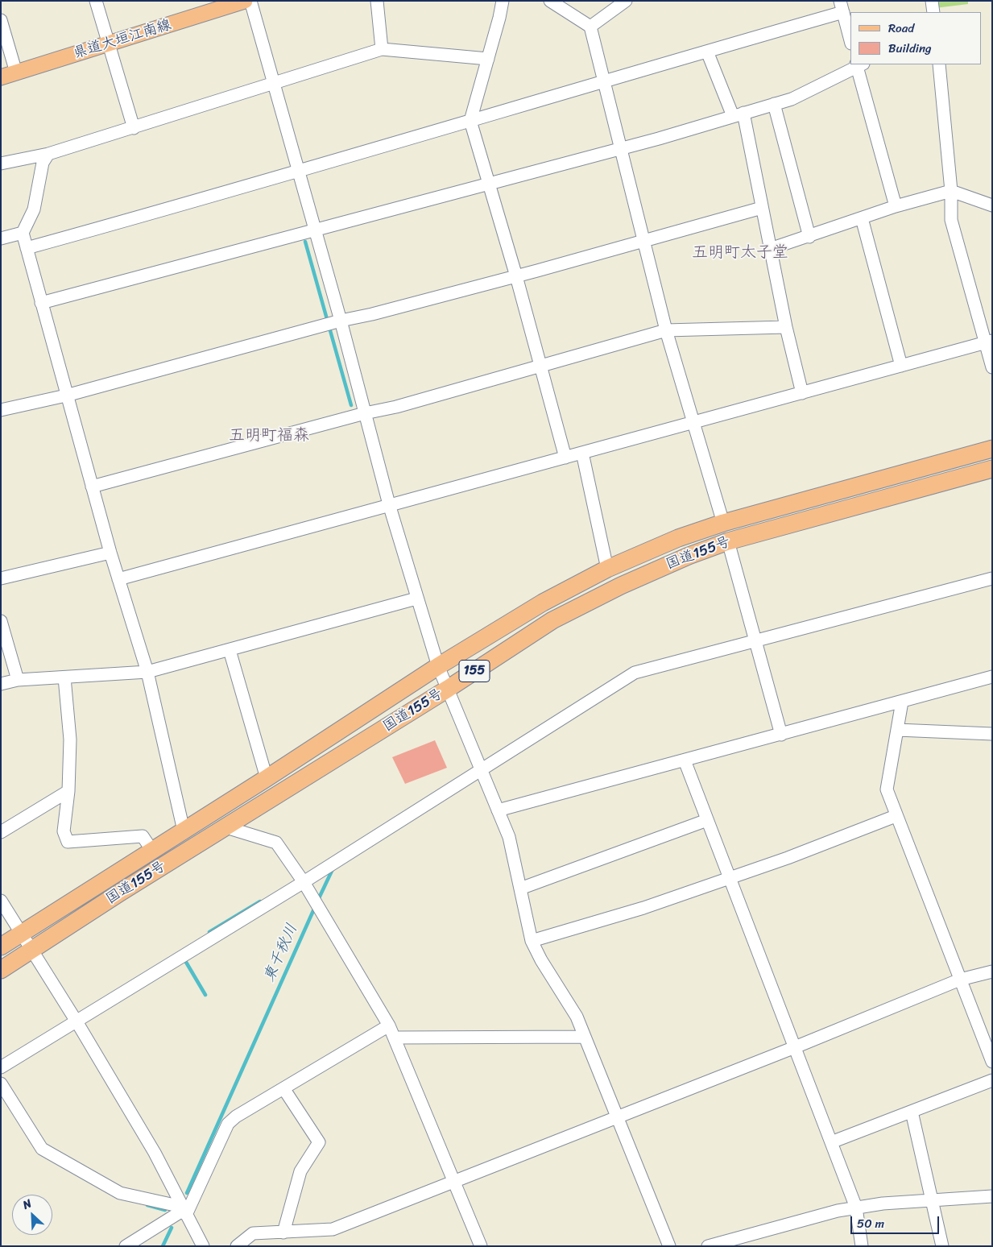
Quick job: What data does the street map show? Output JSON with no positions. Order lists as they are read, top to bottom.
{
  "streets": {
    "highway": ["国道155号", "155"],
    "main road": ["県道大垣江南線"]
  },
  "districts": ["五明町太子堂", "五明町福森"],
  "water": ["東千秋川"],
  "legend": ["Road", "Building"],
  "scale_bar": "50 m",
  "north": "top left"
}
